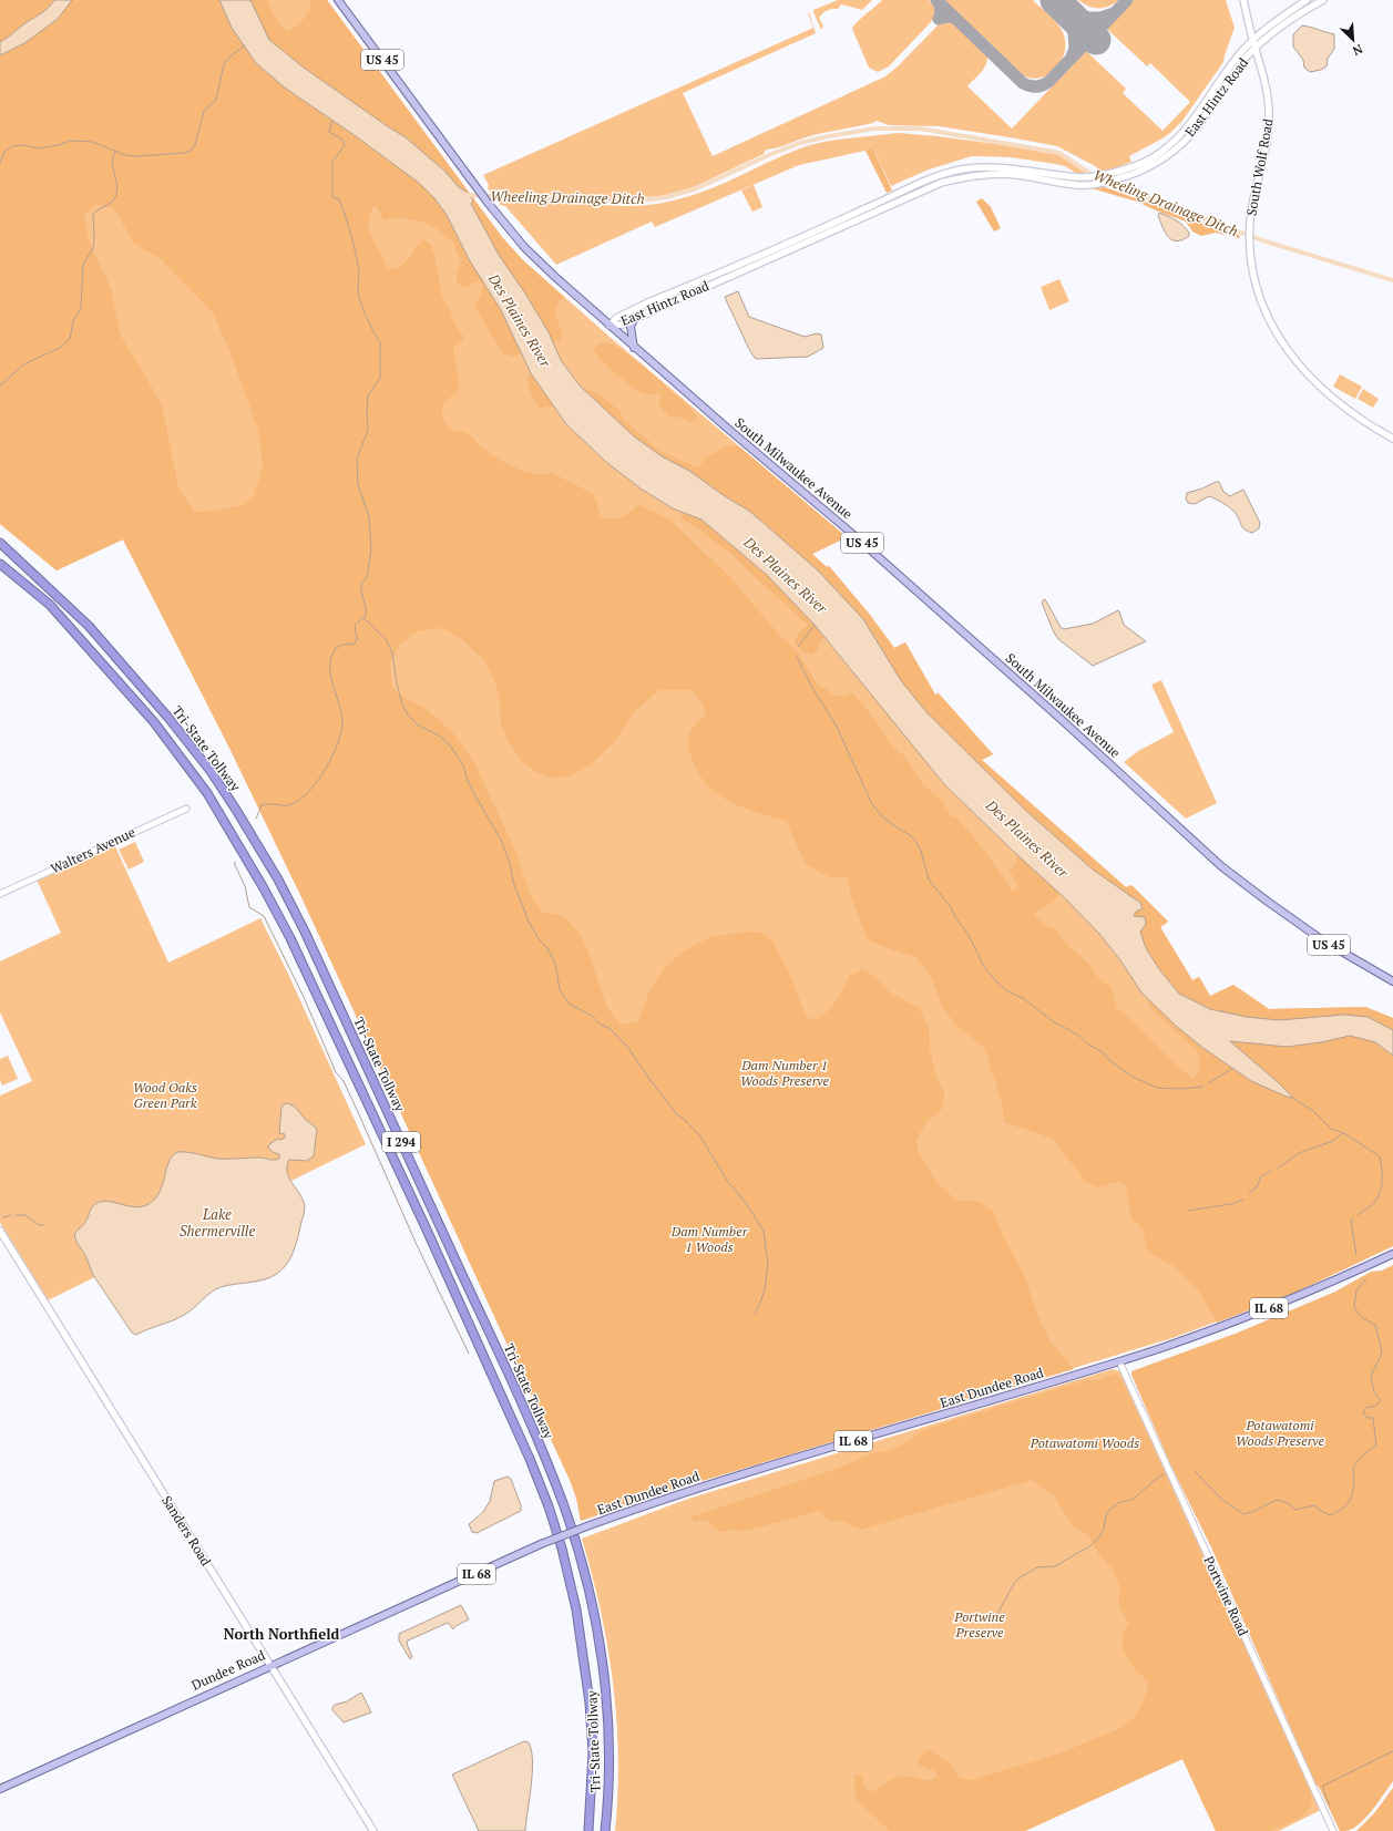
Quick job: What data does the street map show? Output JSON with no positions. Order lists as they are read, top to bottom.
{
  "streets": {
    "highway": ["Tri-State Tollway", "I 294"],
    "main road": [
      "US 45",
      "East Hintz Road",
      "South Wolf Road",
      "South Milwaukee Avenue",
      "IL 68",
      "East Dundee Road",
      "Sanders Road",
      "Dundee Road"
    ],
    "street": ["Walters Avenue", "Portwine Road"]
  },
  "crossings": [
    ["East Hintz Road", "South Wolf Road"],
    ["East Hintz Road", "South Milwaukee Avenue"],
    ["East Dundee Road", "Portwine Road"],
    ["East Dundee Road", "Dundee Road"],
    ["Sanders Road", "Dundee Road"]
  ],
  "districts": ["North Northfield"],
  "water": ["Wheeling Drainage Ditch", "Des Plaines River", "Lake Shermerville"],
  "parks": [
    "Dam Number 1 Woods Preserve",
    "Wood Oaks Green Park",
    "Dam Number 1 Woods",
    "Potawatomi Woods Preserve",
    "Potawatomi Woods",
    "Portwine Preserve"
  ],
  "north": "bottom right"
}
